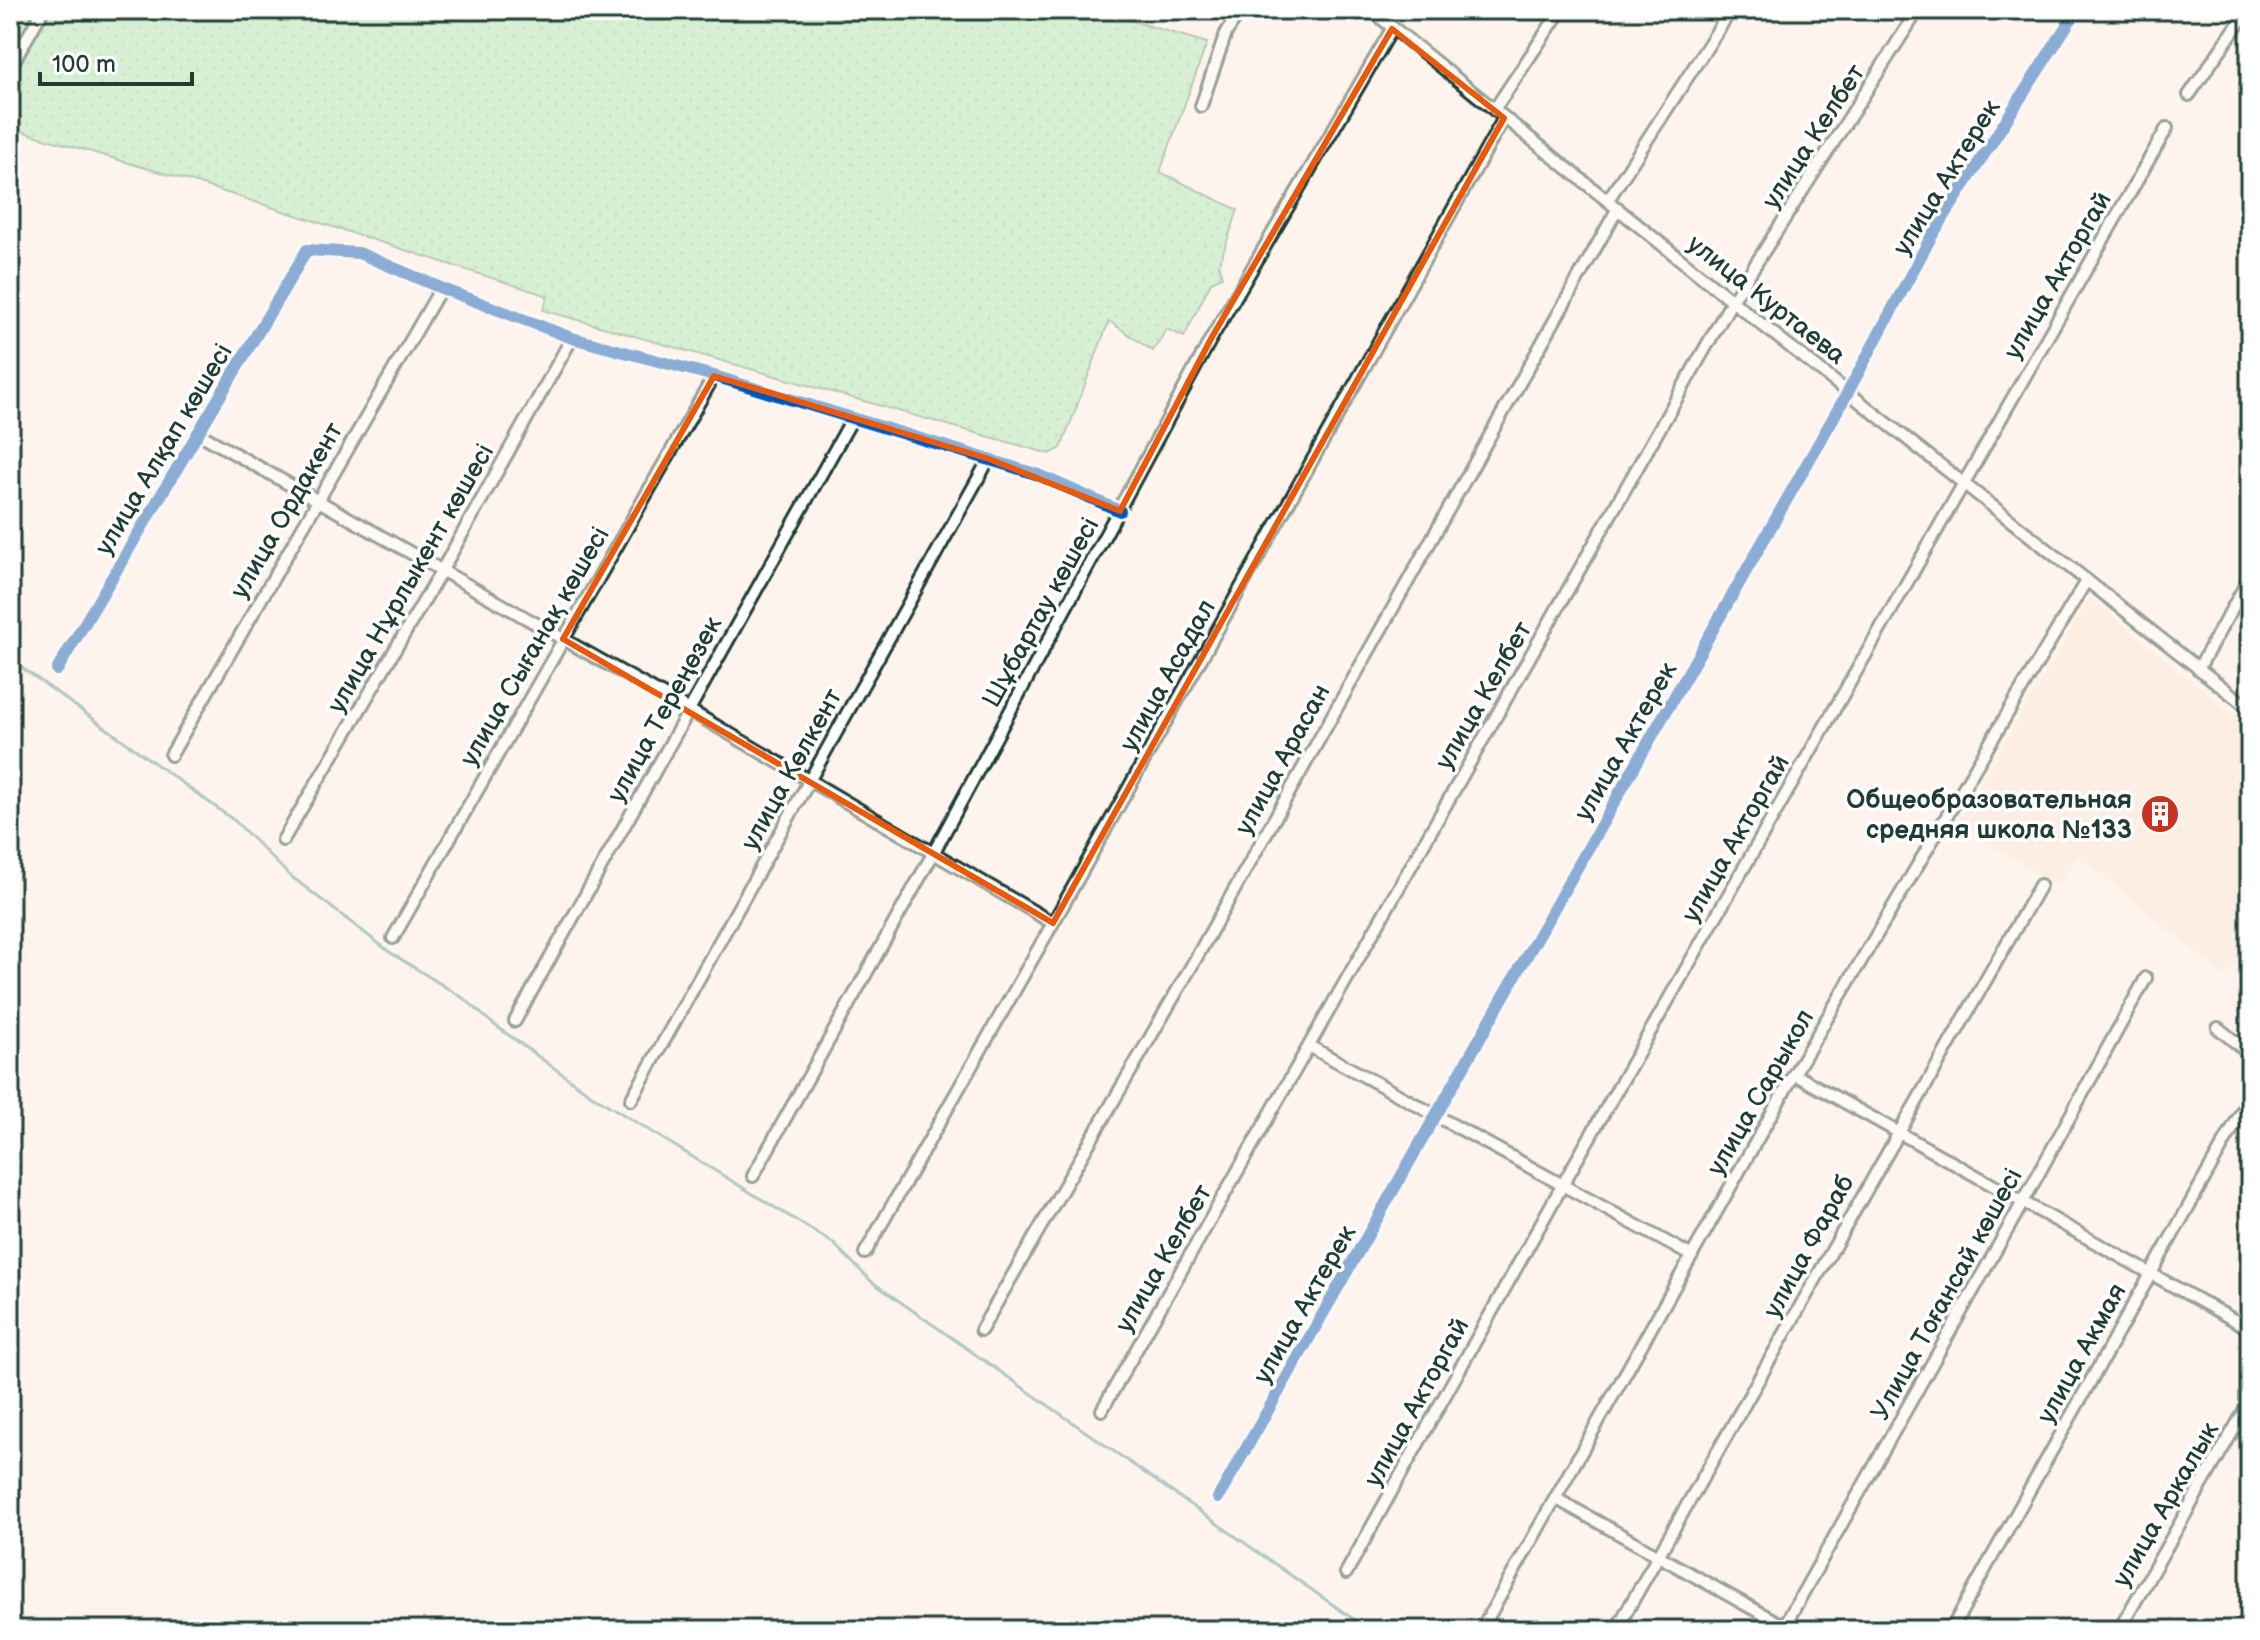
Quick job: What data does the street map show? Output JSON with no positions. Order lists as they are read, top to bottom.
{
  "streets": {
    "street": [
      "улица Келбет",
      "улица Актерек",
      "улица Акторгай",
      "улица Куртаева",
      "улица Алқап көшесі",
      "улица Ордакент",
      "улица Нұрлыкент көшесі",
      "Шұбартау көшесі",
      "улица Сығанақ көшесі",
      "улица Асадал",
      "улица Тереңөзек",
      "улица Арасан",
      "улица Көлкент",
      "улица Сарыкол",
      "улица Фараб",
      "Улица Тоғансай көшесі",
      "улица Акмая",
      "улица Аркалык"
    ]
  },
  "crossings": [
    ["улица Келбет", "улица Куртаева"],
    ["улица Актерек", "улица Куртаева"],
    ["улица Акторгай", "улица Куртаева"],
    ["улица Куртаева", "Шұбартау көшесі"],
    ["улица Куртаева", "улица Асадал"],
    ["улица Куртаева", "улица Арасан"],
    ["улица Куртаева", "улица Сарыкол"],
    ["улица Алқап көшесі", "улица Ордакент"]
  ],
  "places": {
    "building": ["Общеобразовательная средняя школа №133"]
  },
  "scale_bar": "100 m"
}
